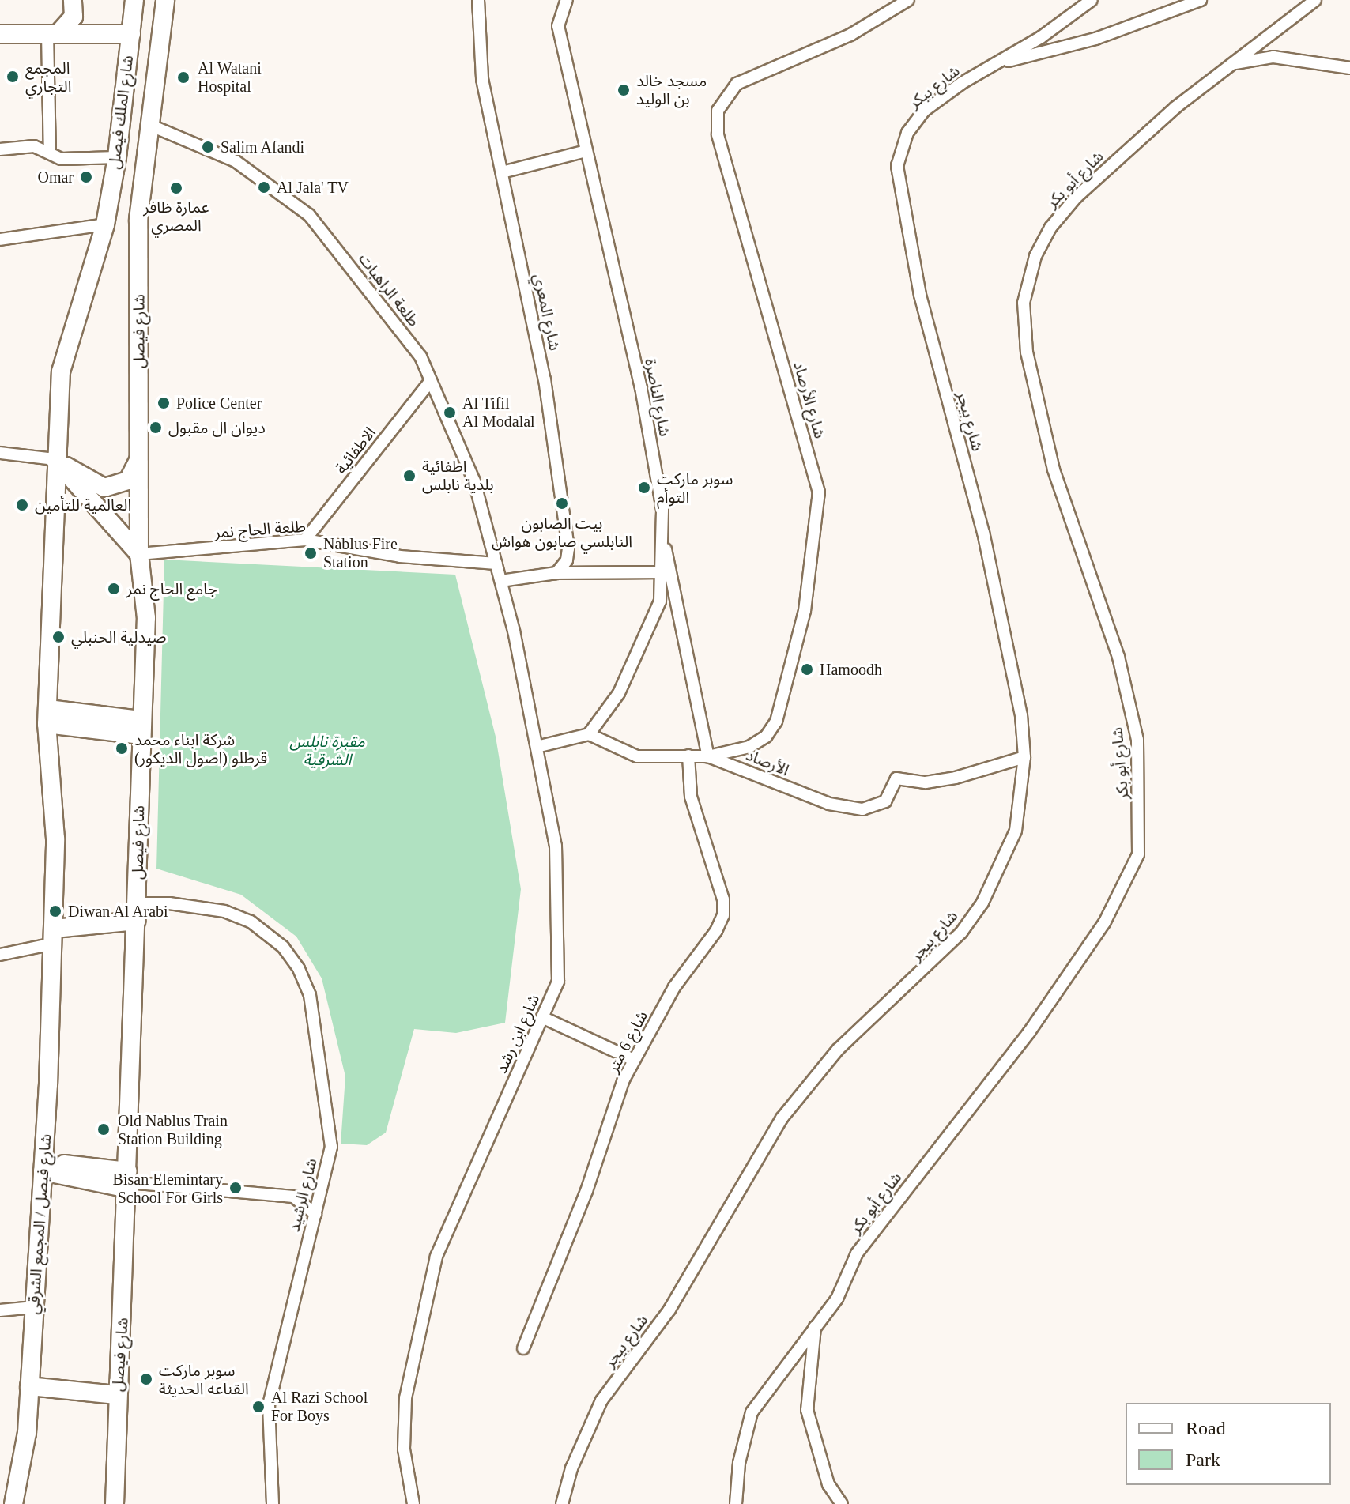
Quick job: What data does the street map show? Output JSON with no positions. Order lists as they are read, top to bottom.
{
  "streets": {
    "main road": ["شارع الملك فيصل", "شارع فيصل", "شارع فيصل / المجمع الشرقي"],
    "street": [
      "شارع بيكر",
      "شارع أبو بكر",
      "طلعة الراهبات",
      "شارع المعري",
      "شارع الناصرة",
      "شارع الأرصاد",
      "شارع بيجر",
      "الاطفائية",
      "طلعة الحاج نمر",
      "الأرصاد",
      "شارع ابن رشد",
      "شارع 6 متر",
      "شارع الرشيد"
    ]
  },
  "crossings": [
    ["شارع بيكر", "شارع بيجر"],
    ["شارع الملك فيصل", "طلعة الراهبات"],
    ["شارع الملك فيصل", "شارع فيصل"],
    ["شارع الملك فيصل", "شارع فيصل / المجمع الشرقي"],
    ["طلعة الراهبات", "الاطفائية"],
    ["طلعة الراهبات", "طلعة الحاج نمر"],
    ["طلعة الراهبات", "شارع ابن رشد"],
    ["شارع فيصل", "طلعة الحاج نمر"],
    ["شارع فيصل", "شارع الرشيد"],
    ["شارع الناصرة", "شارع الأرصاد"],
    ["شارع الأرصاد", "الأرصاد"],
    ["شارع الأرصاد", "شارع 6 متر"],
    ["شارع بيجر", "الأرصاد"],
    ["الاطفائية", "طلعة الحاج نمر"],
    ["طلعة الحاج نمر", "شارع ابن رشد"]
  ],
  "parks": ["مقبرة نابلس الشرقية"],
  "places": [
    "المجمع التجاري",
    "Al Watani Hospital",
    "مسجد خالد بن الوليد",
    "Salim Afandi",
    "Omar",
    "Al Jala' TV",
    "عمارة ظافر المصري",
    "Police Center",
    "Al Tifil Al Modalal",
    "ديوان ال مقبول",
    "اطفائية بلدية نابلس",
    "سوبر ماركت التوأم",
    "بيت الصابون النابلسي صابون هواش",
    "العالمية للتأمين",
    "Nablus Fire Station",
    "جامع الحاج نمر",
    "صيدلية الحنبلي",
    "Hamoodh",
    "شركة ابناء محمد قرطلو (اصول الديكور)",
    "Diwan Al Arabi",
    "Old Nablus Train Station Building",
    "Bisan Elemintary School For Girls",
    "سوبر ماركت القناعه الحديثة",
    "Al Razi School For Boys"
  ],
  "legend": ["Road", "Park"]
}
